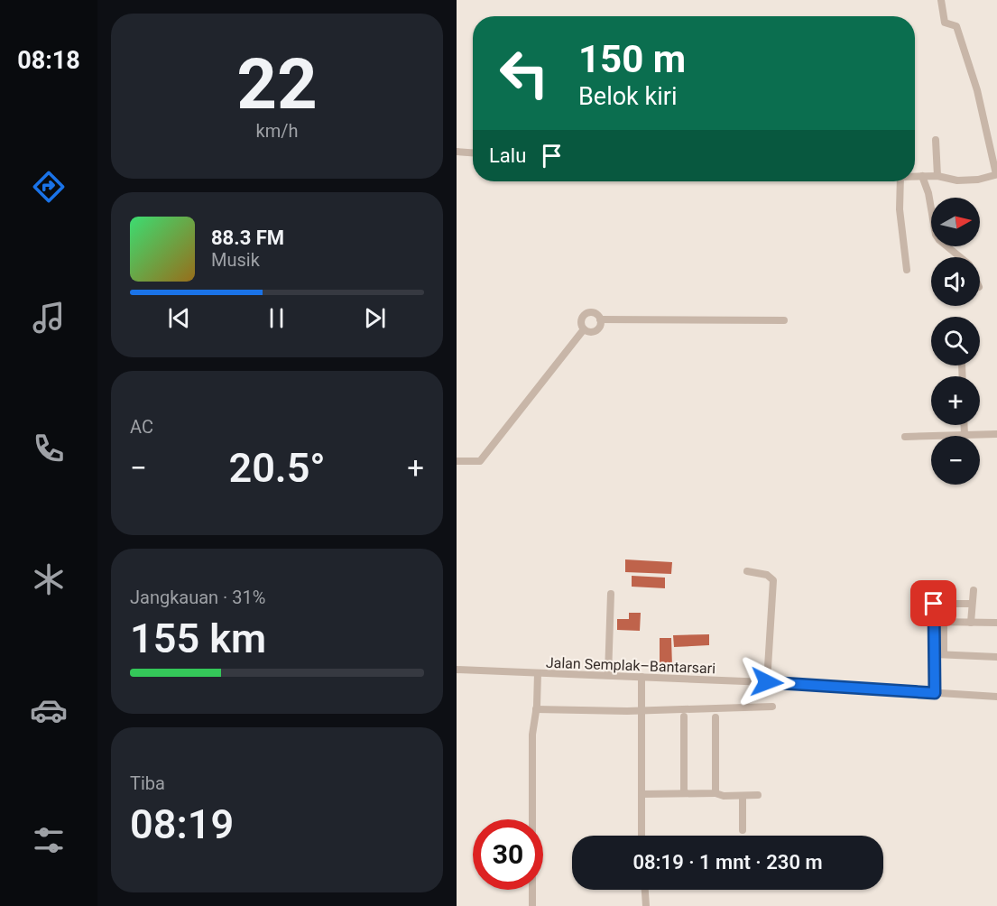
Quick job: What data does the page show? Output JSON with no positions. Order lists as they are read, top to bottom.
{
  "streets": {
    "street": ["Jalan Semplak–Bantarsari"]
  },
  "north": "right",
  "page": {
    "tabs": "08:18",
    "tile": [
      ["22", "km/h"],
      "AC",
      ["Jangkauan · 31%", "155 km"],
      ["Tiba", "08:19"]
    ],
    "turn": ["150 m", "Belok kiri"],
    "then": "Lalu",
    "map_buttons": ["+", "−"],
    "song": ["88.3 FM", "Musik"],
    "heat": ["−", "20.5°", "+"],
    "limit": "30",
    "trip": "08:19 · 1 mnt · 230 m"
  }
}
